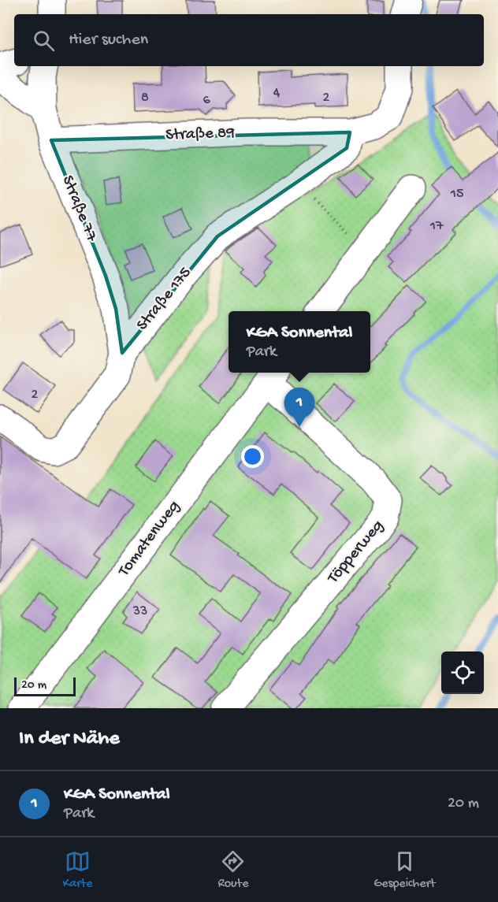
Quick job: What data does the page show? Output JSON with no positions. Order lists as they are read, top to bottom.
{
  "streets": {
    "street": [
      "Straße 89",
      "Straße 77",
      "Straße 175",
      "Tomatenweg",
      "Töpperweg"
    ]
  },
  "crossings": [
    ["Straße 89", "Straße 77"],
    ["Straße 89", "Straße 175"],
    ["Straße 77", "Straße 175"],
    ["Tomatenweg", "Töpperweg"]
  ],
  "house_numbers": [
    "4",
    "8",
    "2",
    "6",
    "15",
    "17",
    "2",
    "33"
  ],
  "scale_bar": "20 m",
  "page": {
    "search": "Hier suchen",
    "popup": ["KGA Sonnental", "Park"],
    "pins": "1",
    "scale": "20 m",
    "heading": "In der Nähe",
    "list": [
      {
        "mark": "1",
        "name": "KGA Sonnental",
        "note": "Park",
        "value": "20 m"
      }
    ],
    "nav": ["Karte", "Route", "Gespeichert"]
  }
}
